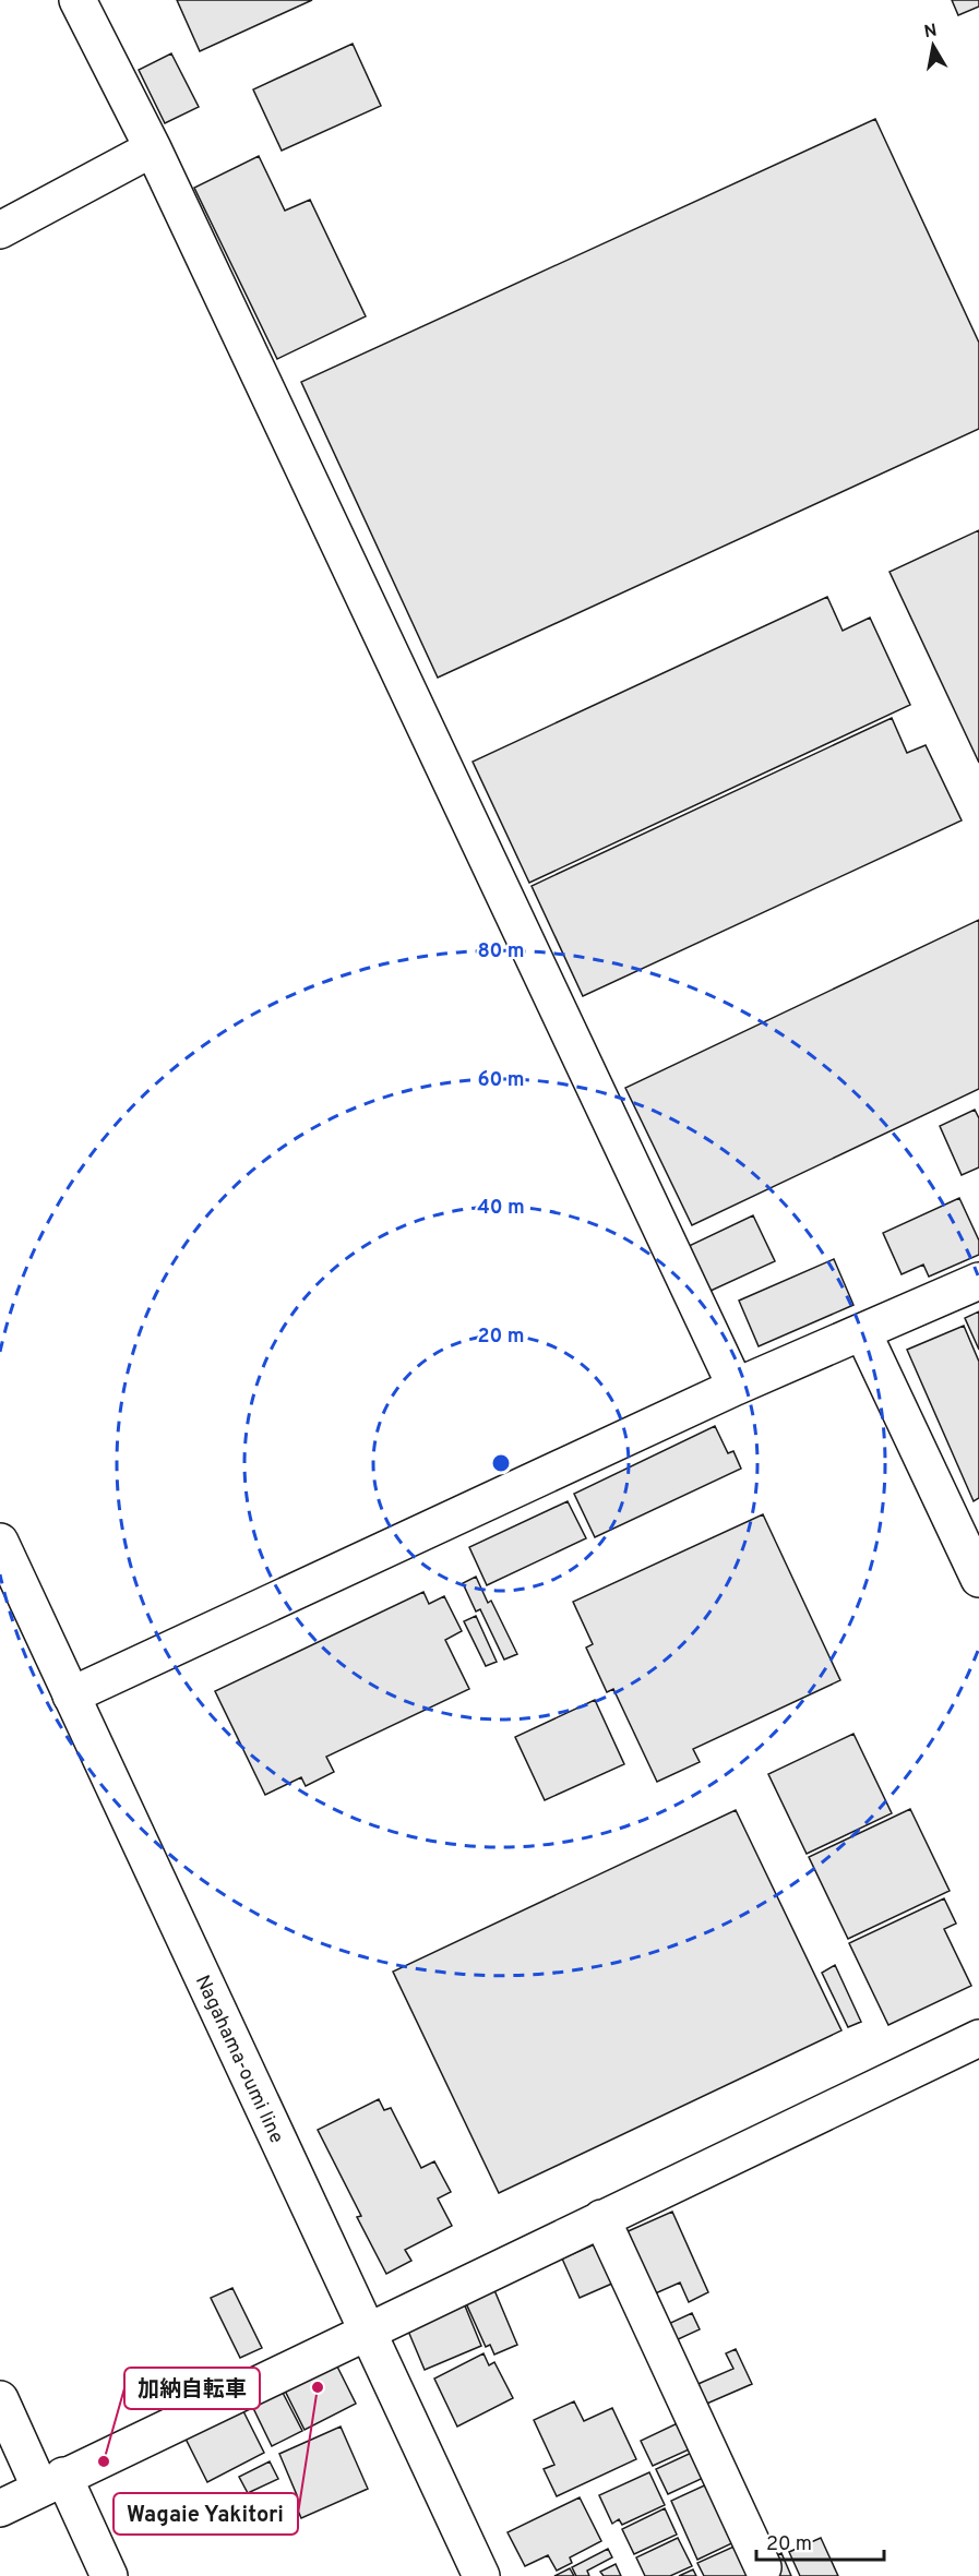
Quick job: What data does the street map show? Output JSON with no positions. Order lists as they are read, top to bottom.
{
  "streets": {
    "street": ["Nagahama-oumi line"]
  },
  "places": ["Wagaie Yakitori", "加納自転車"],
  "scale_bar": "20 m",
  "north": "top",
  "rings": [
    "80 m",
    "60 m",
    "40 m",
    "20 m"
  ]
}
